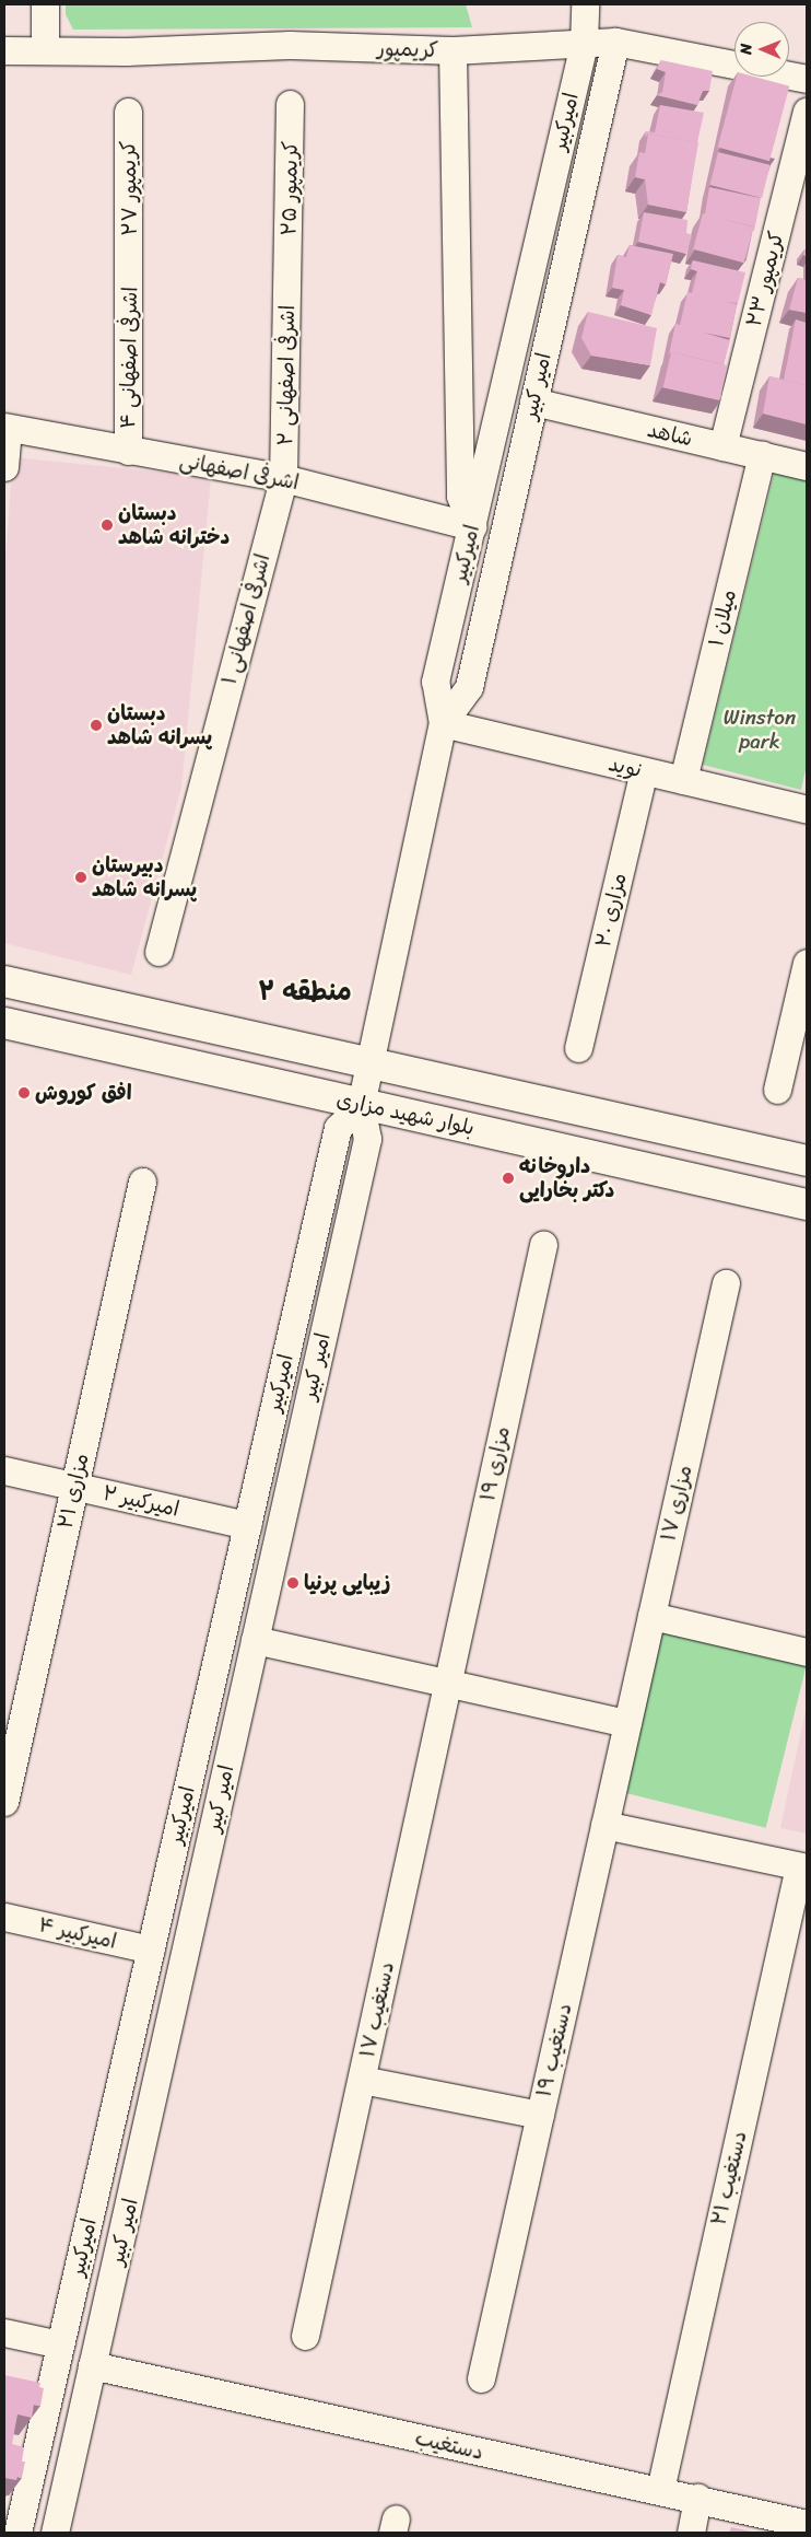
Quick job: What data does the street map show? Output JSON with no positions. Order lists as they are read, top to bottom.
{
  "streets": {
    "main road": ["بلوار شهید مزاری"],
    "street": [
      "کریمپور",
      "امیرکبیر",
      "کریمپور ۲۷",
      "کریمپور ۲۵",
      "کریمپور ۲۳",
      "اشرفی اصفهانی ۴",
      "اشرفی اصفهانی ۲",
      "امیر کبیر",
      "شاهد",
      "اشرفی اصفهانی",
      "میلان ۱",
      "اشرفی اصفهانی ۱",
      "نوید",
      "مزاری ۲۰",
      "مزاری ۱۹",
      "مزاری ۲۱",
      "امیرکبیر ۲",
      "مزاری ۱۷",
      "امیرکبیر ۴",
      "دستغیب ۱۷",
      "دستغیب ۱۹",
      "دستغیب ۲۱",
      "دستغیب"
    ]
  },
  "crossings": [
    ["کریمپور", "امیرکبیر"],
    ["کریمپور", "امیر کبیر"],
    ["امیرکبیر", "امیر کبیر"],
    ["امیرکبیر", "اشرفی اصفهانی"],
    ["امیرکبیر", "نوید"],
    ["امیرکبیر", "بلوار شهید مزاری"],
    ["امیرکبیر", "امیرکبیر ۲"],
    ["امیرکبیر", "امیرکبیر ۴"],
    ["کریمپور ۲۷", "اشرفی اصفهانی ۴"],
    ["کریمپور ۲۵", "اشرفی اصفهانی ۲"],
    ["کریمپور ۲۳", "شاهد"],
    ["اشرفی اصفهانی ۴", "اشرفی اصفهانی"],
    ["اشرفی اصفهانی ۲", "اشرفی اصفهانی"],
    ["اشرفی اصفهانی ۲", "اشرفی اصفهانی ۱"],
    ["امیر کبیر", "شاهد"],
    ["امیر کبیر", "نوید"],
    ["امیر کبیر", "بلوار شهید مزاری"],
    ["امیر کبیر", "دستغیب"],
    ["شاهد", "میلان ۱"],
    ["اشرفی اصفهانی", "اشرفی اصفهانی ۱"],
    ["میلان ۱", "نوید"],
    ["نوید", "مزاری ۲۰"],
    ["مزاری ۱۹", "دستغیب ۱۷"],
    ["مزاری ۲۱", "امیرکبیر ۲"],
    ["مزاری ۱۷", "دستغیب ۱۹"],
    ["دستغیب ۲۱", "دستغیب"]
  ],
  "districts": ["منطقه ۲"],
  "parks": ["Winston park"],
  "places": [
    "دبستان دخترانه شاهد",
    "دبستان پسرانه شاهد",
    "دبیرستان پسرانه شاهد",
    "افق کوروش",
    "داروخانه دکتر بخارایی",
    "زیبایی پرنیا"
  ],
  "north": "left"
}
